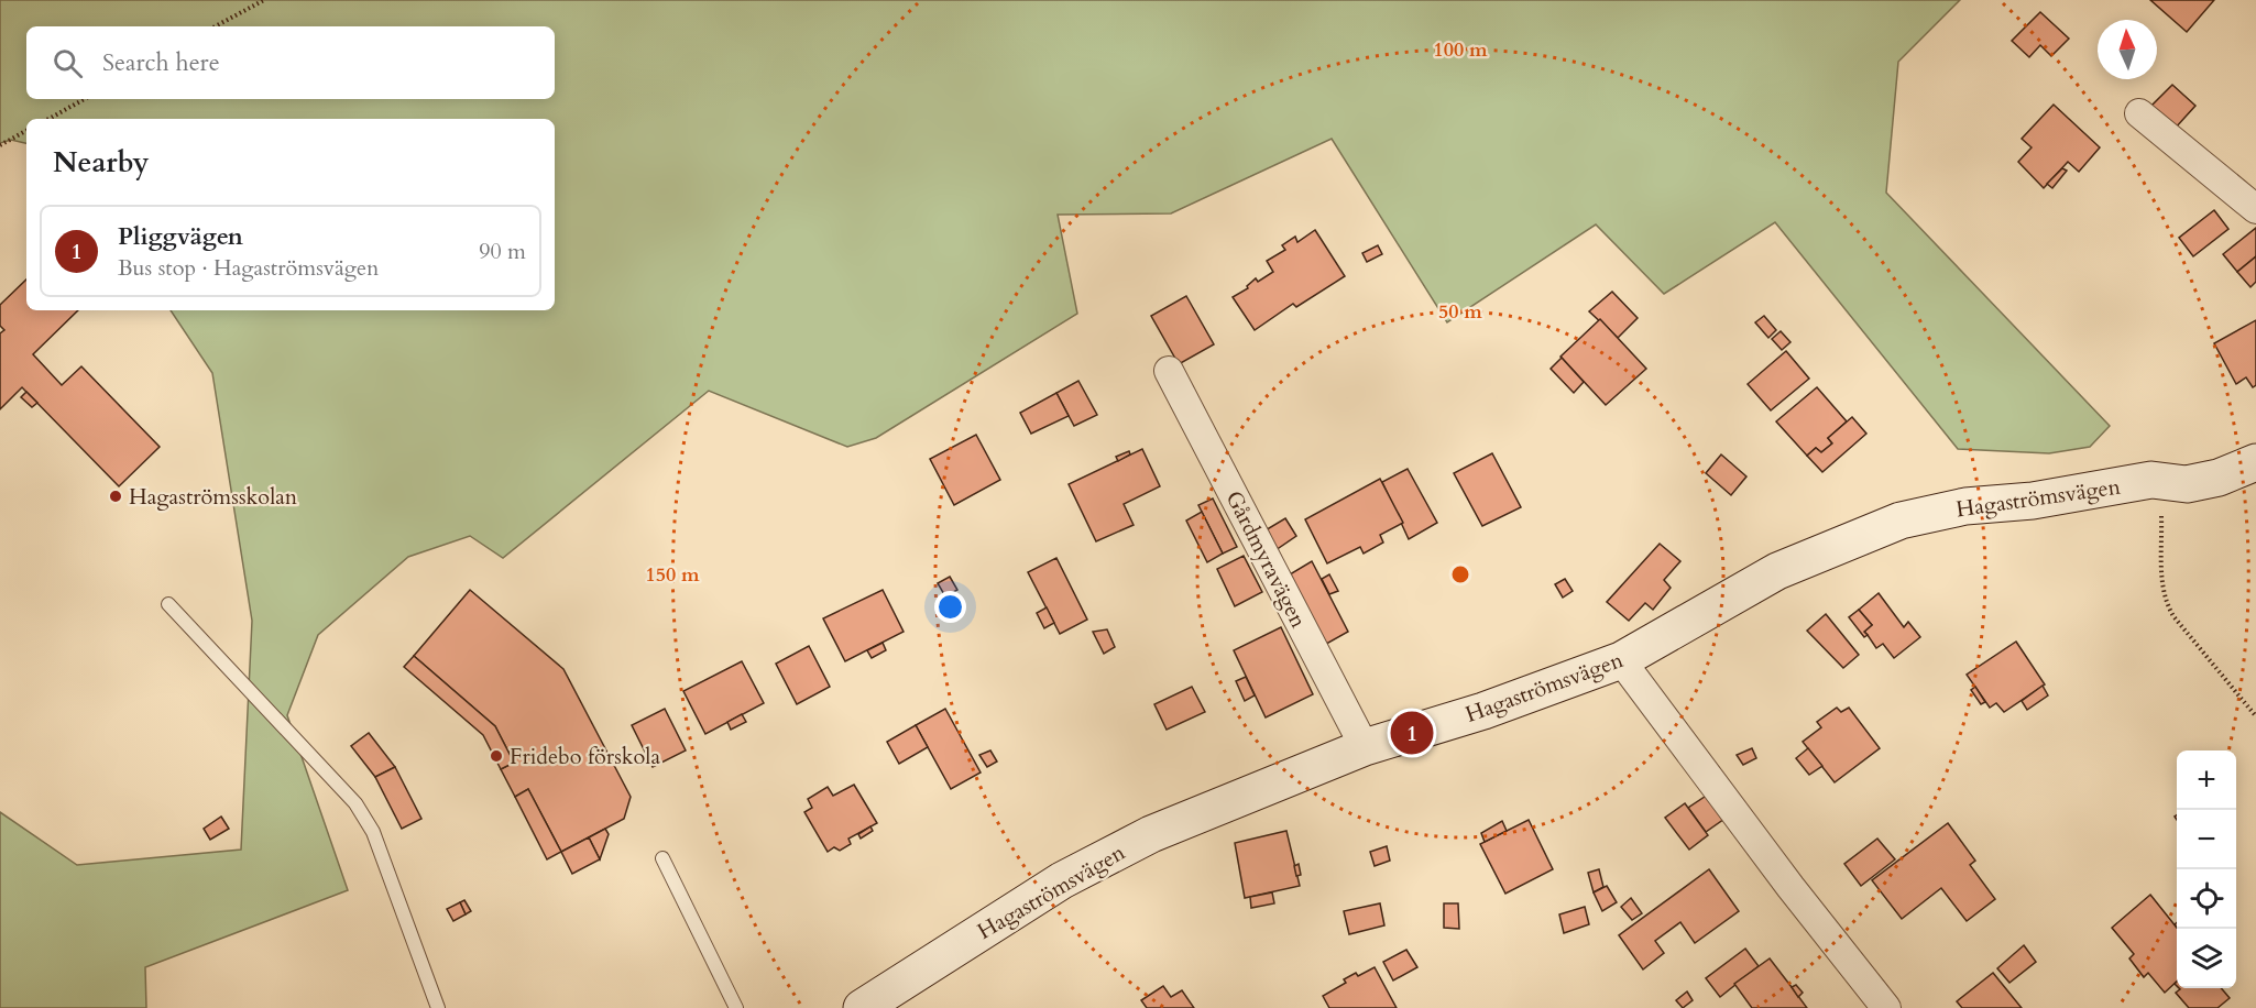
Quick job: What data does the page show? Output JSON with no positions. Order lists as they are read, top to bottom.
{
  "streets": {
    "street": ["Hagaströmsvägen", "Gårdmyravägen"]
  },
  "crossings": [
    ["Hagaströmsvägen", "Gårdmyravägen"]
  ],
  "places": ["Hagaströmsskolan", "Fridebo förskola"],
  "north": "top",
  "page": {
    "search": "Search here",
    "heading": "Nearby",
    "list": [
      {
        "mark": "1",
        "name": "Pliggvägen",
        "note": "Bus stop · Hagaströmsvägen",
        "value": "90 m"
      }
    ],
    "pins": "1",
    "map_buttons": ["+", "−"]
  },
  "rings": ["100 m", "50 m", "150 m"]
}
